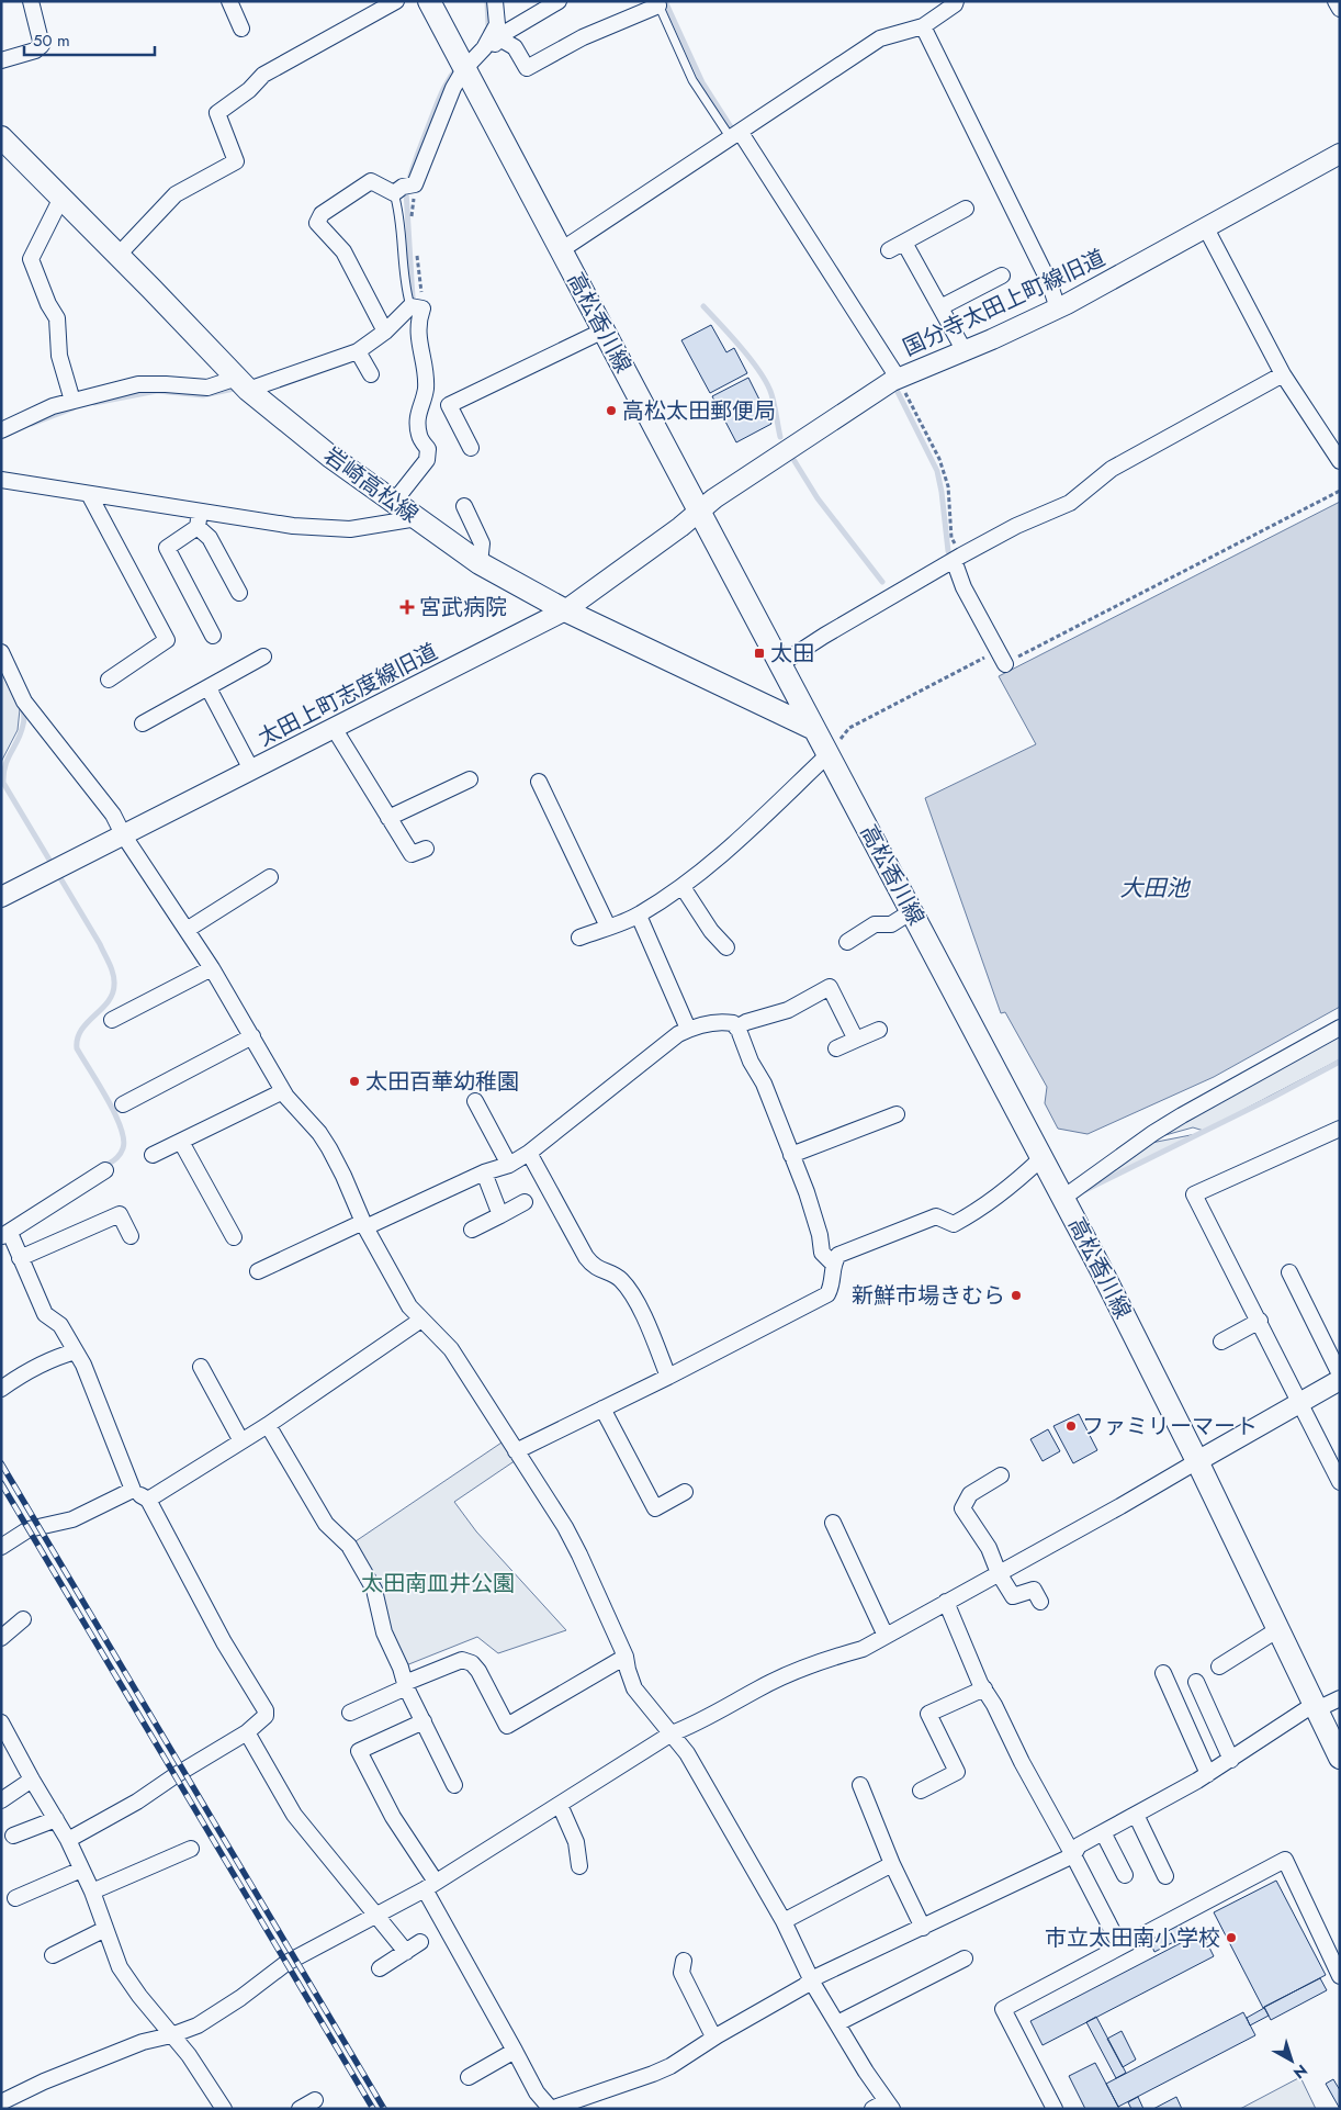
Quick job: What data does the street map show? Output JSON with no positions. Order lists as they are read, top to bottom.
{
  "streets": {
    "main road": ["高松香川線", "岩崎高松線"],
    "street": ["国分寺太田上町線旧道", "太田上町志度線旧道"]
  },
  "crossings": [
    ["国分寺太田上町線旧道", "高松香川線"],
    ["国分寺太田上町線旧道", "太田上町志度線旧道"],
    ["高松香川線", "岩崎高松線"],
    ["高松香川線", "太田上町志度線旧道"],
    ["岩崎高松線", "太田上町志度線旧道"]
  ],
  "water": ["大田池"],
  "parks": ["太田南皿井公園"],
  "places": {
    "other": [
      "高松太田郵便局",
      "太田百華幼稚園",
      "新鮮市場きむら",
      "ファミリーマート",
      "市立太田南小学校"
    ],
    "health": ["宮武病院"],
    "transit": ["太田"]
  },
  "scale_bar": "50 m",
  "north": "bottom right"
}
